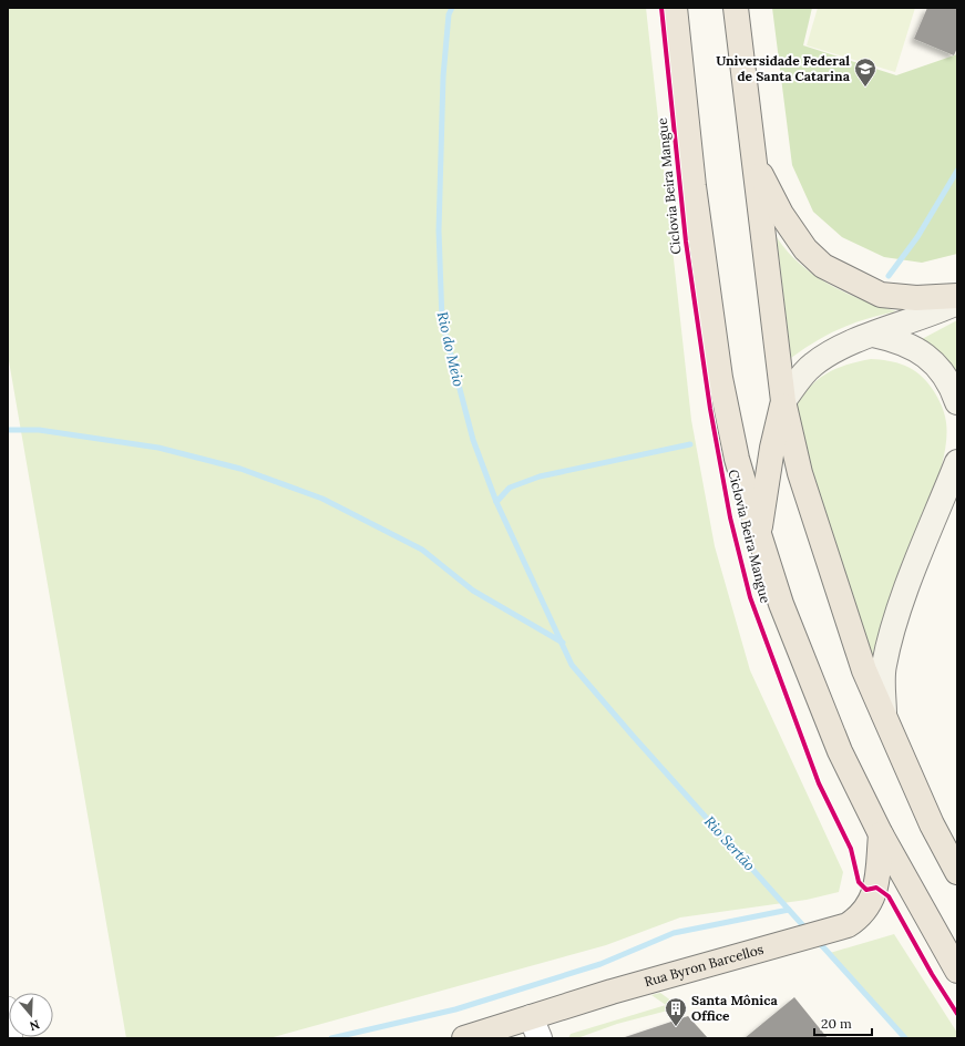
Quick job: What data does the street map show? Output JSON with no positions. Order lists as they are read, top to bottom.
{
  "streets": {
    "main road": ["Rua Byron Barcellos"],
    "cycle path": ["Ciclovia Beira Mangue"]
  },
  "water": ["Rio do Meio", "Rio Sertão"],
  "places": {
    "school or university": ["Universidade Federal de Santa Catarina"],
    "building": ["Santa Mônica Office"]
  },
  "scale_bar": "20 m",
  "north": "bottom"
}
